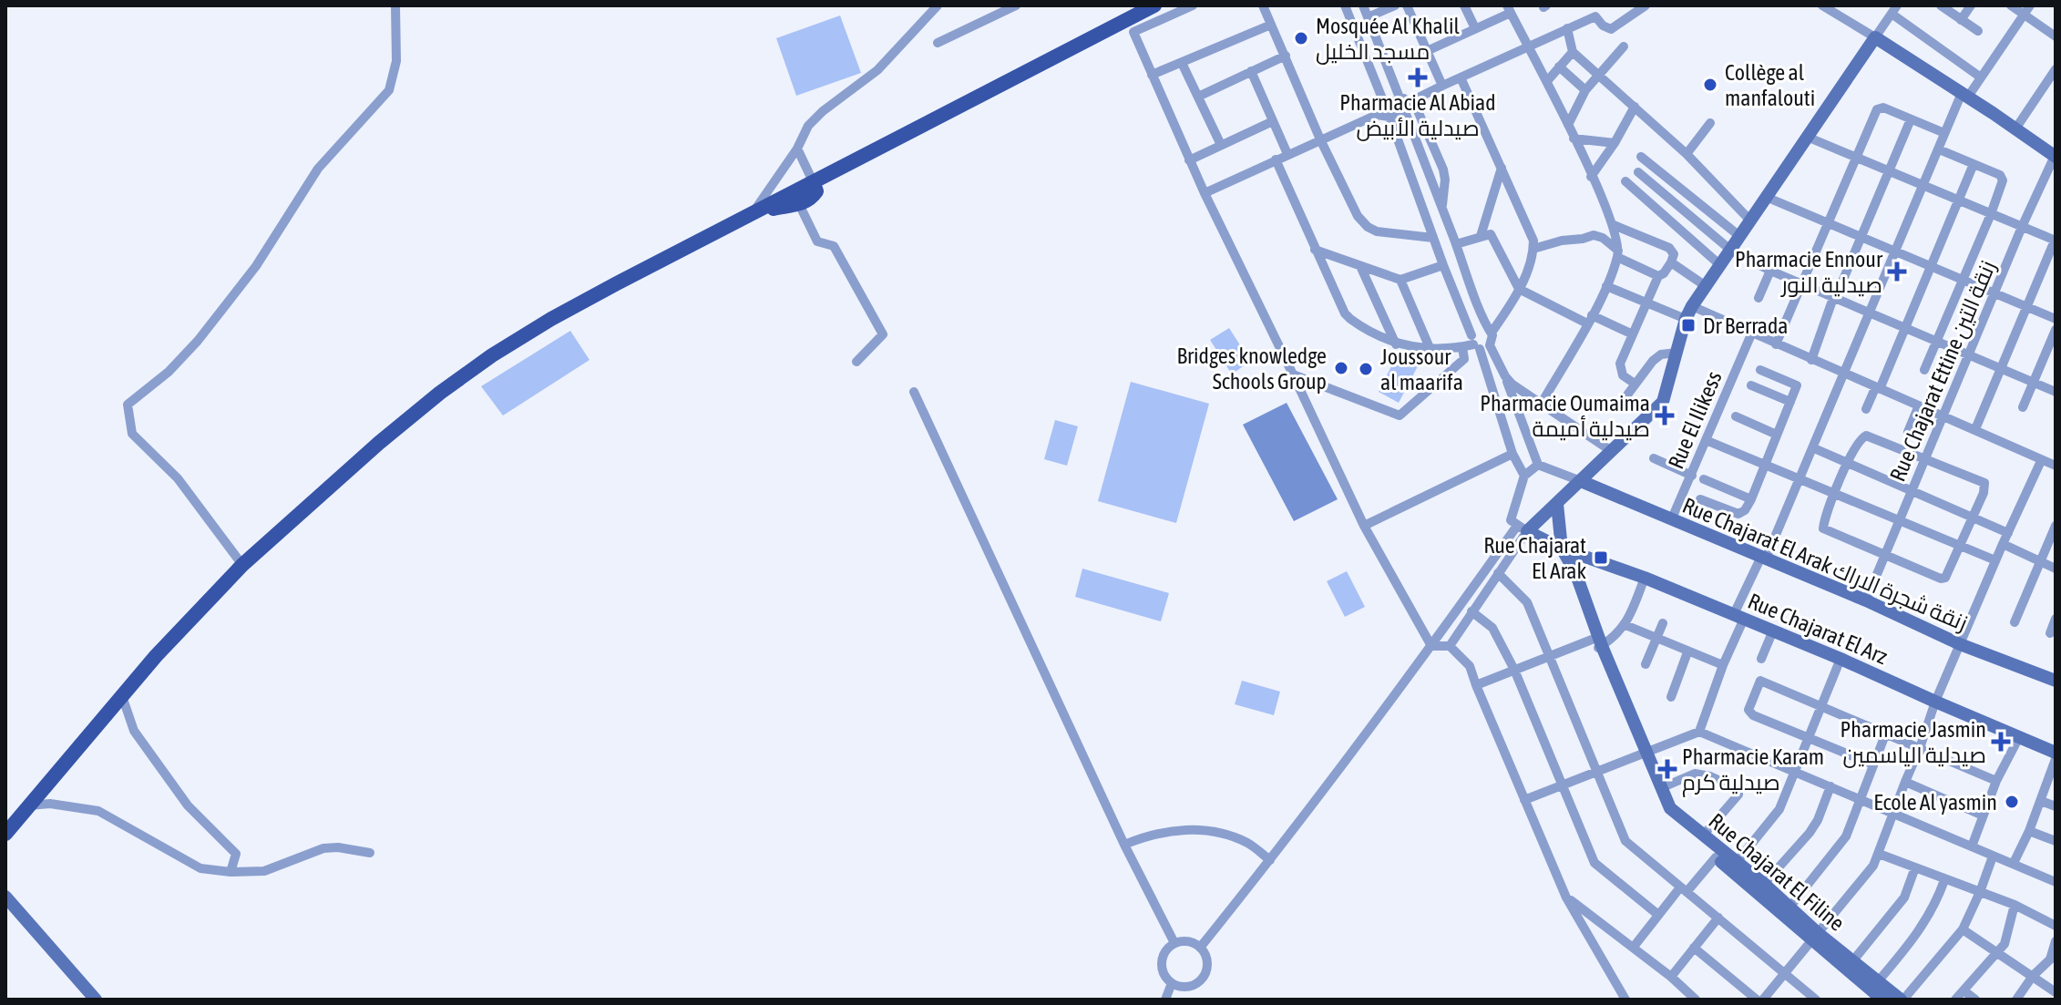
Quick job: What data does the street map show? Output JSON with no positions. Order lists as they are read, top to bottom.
{
  "streets": {
    "street": [
      "Rue Chajarat Ettine زنقة التين",
      "Rue El Ilikess",
      "Rue Chajarat El Arak زنقة شجرة الاراك",
      "Rue Chajarat El Arz",
      "Rue Chajarat El Filine"
    ]
  },
  "crossings": [
    ["Rue Chajarat Ettine زنقة التين", "Rue Chajarat El Arak زنقة شجرة الاراك"],
    ["Rue El Ilikess", "Rue Chajarat El Arak زنقة شجرة الاراك"],
    ["Rue Chajarat El Arz", "Rue Chajarat El Filine"]
  ],
  "places": {
    "other": [
      "Mosquée Al Khalil مسجد الخليل",
      "Collège al manfalouti",
      "Bridges knowledge Schools Group",
      "Joussour al maarifa",
      "Ecole Al yasmin"
    ],
    "health": [
      "Pharmacie Al Abiad صيدلية الأبيض",
      "Pharmacie Ennour صيدلية النور",
      "Pharmacie Oumaima صيدلية أميمة",
      "Pharmacie Jasmin صيدلية الياسمين",
      "Pharmacie Karam صيدلية كرم"
    ],
    "transit": ["Dr Berrada", "Rue Chajarat El Arak"]
  }
}
